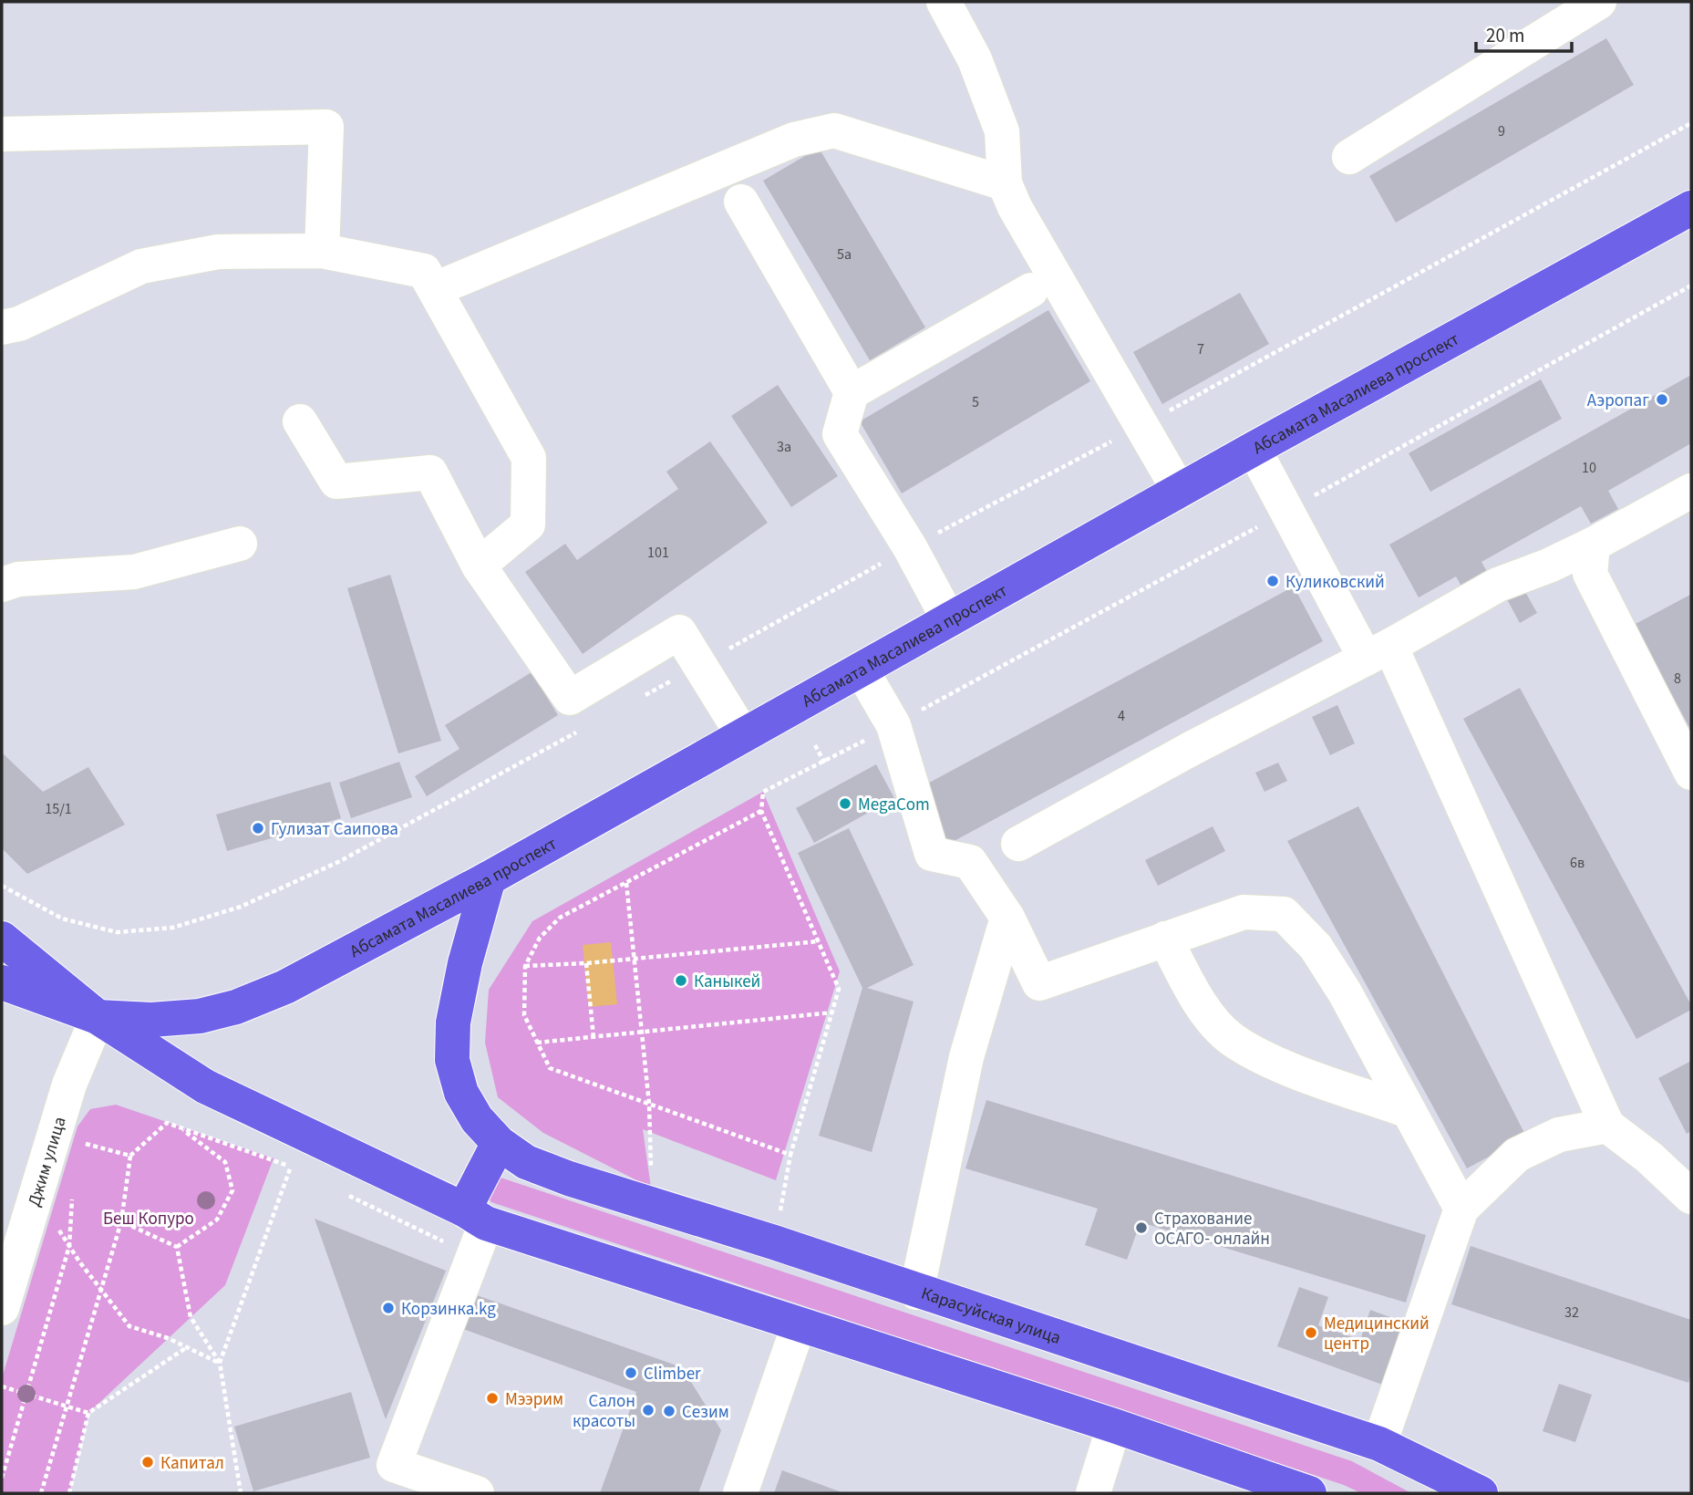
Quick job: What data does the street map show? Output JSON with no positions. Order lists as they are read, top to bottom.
{
  "streets": {
    "main road": ["Абсамата Масалиева проспект", "Карасуйская улица"],
    "street": ["Джим улица"]
  },
  "crossings": [
    ["Абсамата Масалиева проспект", "Джим улица"],
    ["Абсамата Масалиева проспект", "Карасуйская улица"]
  ],
  "parks": ["Беш Копуро"],
  "places": [
    "Аэропаг",
    "Куликовский",
    "MegaCom",
    "Гулизат Саипова",
    "Каныкей",
    "Страхование ОСАГО- онлайн",
    "Корзинка.kg",
    "Медицинский центр",
    "Climber",
    "Мээрим",
    "Салон красоты",
    "Сезим",
    "Капитал"
  ],
  "house_numbers": [
    "9",
    "5а",
    "7",
    "5",
    "3а",
    "10",
    "101",
    "8",
    "4",
    "15/1",
    "6в",
    "32"
  ],
  "scale_bar": "20 m"
}
